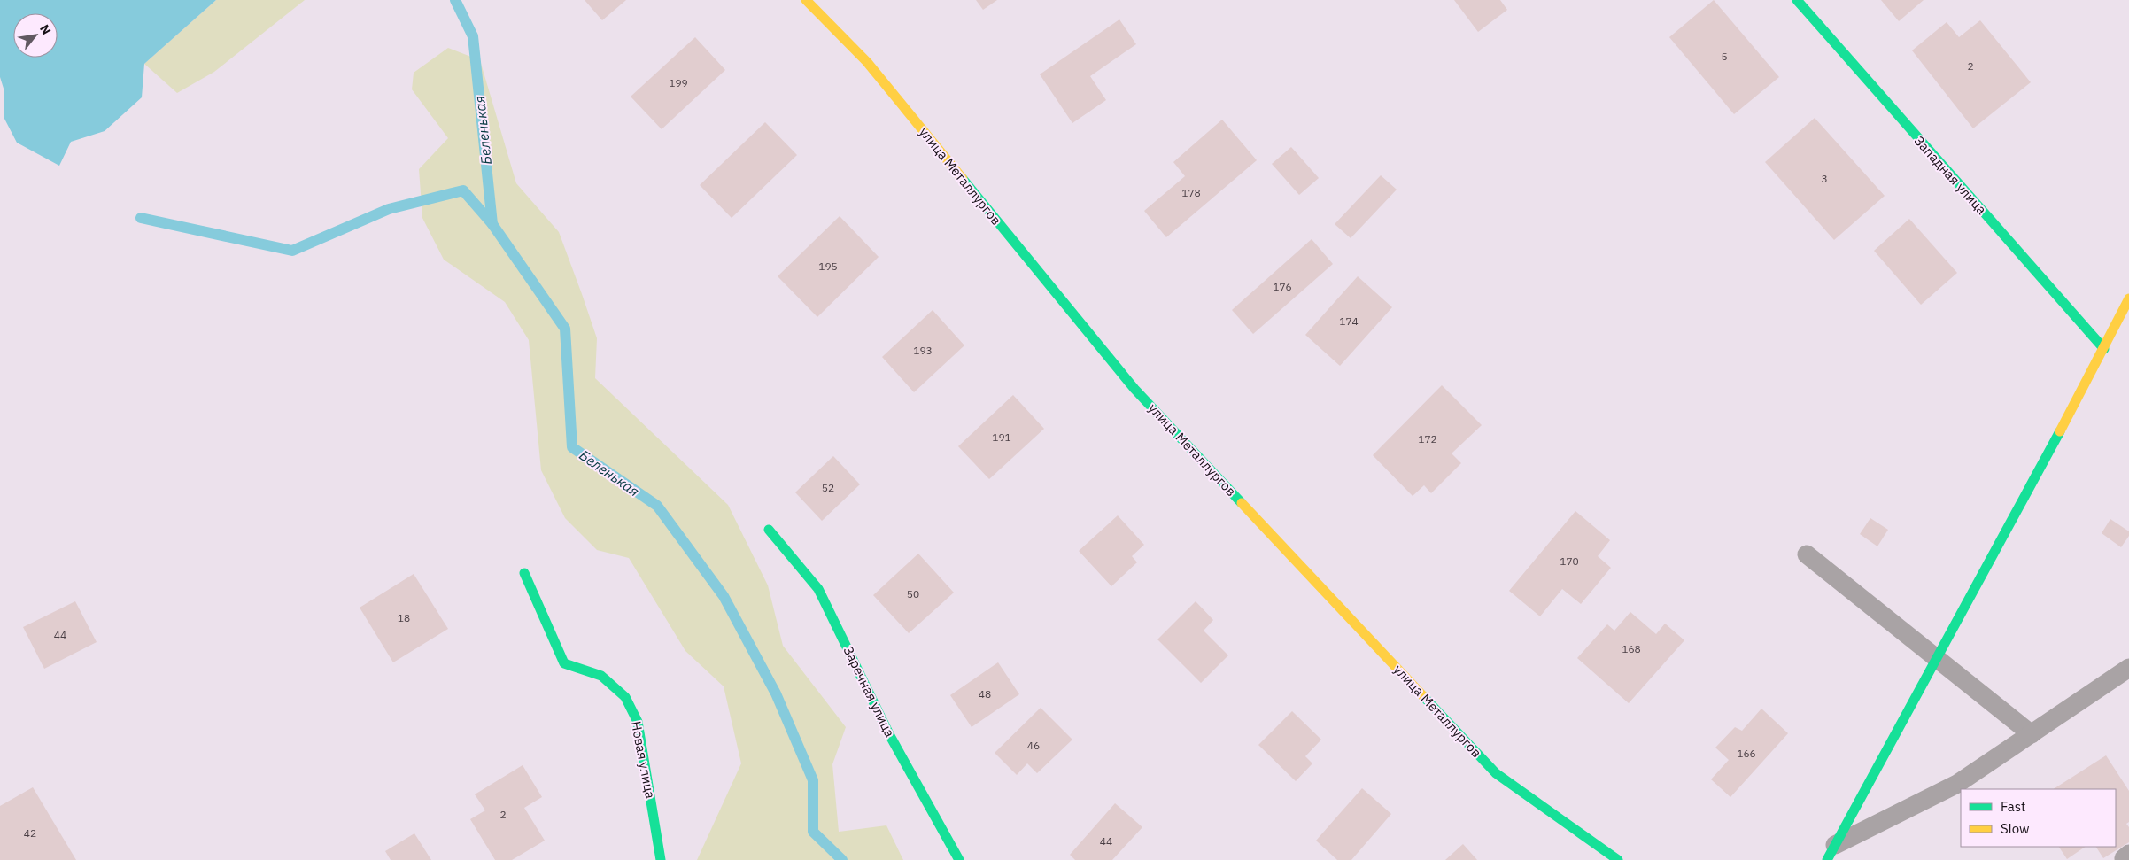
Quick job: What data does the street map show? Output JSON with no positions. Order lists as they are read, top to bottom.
{
  "streets": {
    "street": [
      "Западная улица",
      "улица Металлургов",
      "Заречная улица",
      "Новая улица"
    ]
  },
  "water": ["Беленькая"],
  "house_numbers": [
    "5",
    "2",
    "199",
    "3",
    "178",
    "195",
    "176",
    "174",
    "193",
    "191",
    "172",
    "52",
    "170",
    "50",
    "18",
    "44",
    "168",
    "48",
    "46",
    "166",
    "2",
    "42",
    "44"
  ],
  "legend": ["Fast", "Slow"],
  "north": "top right"
}
